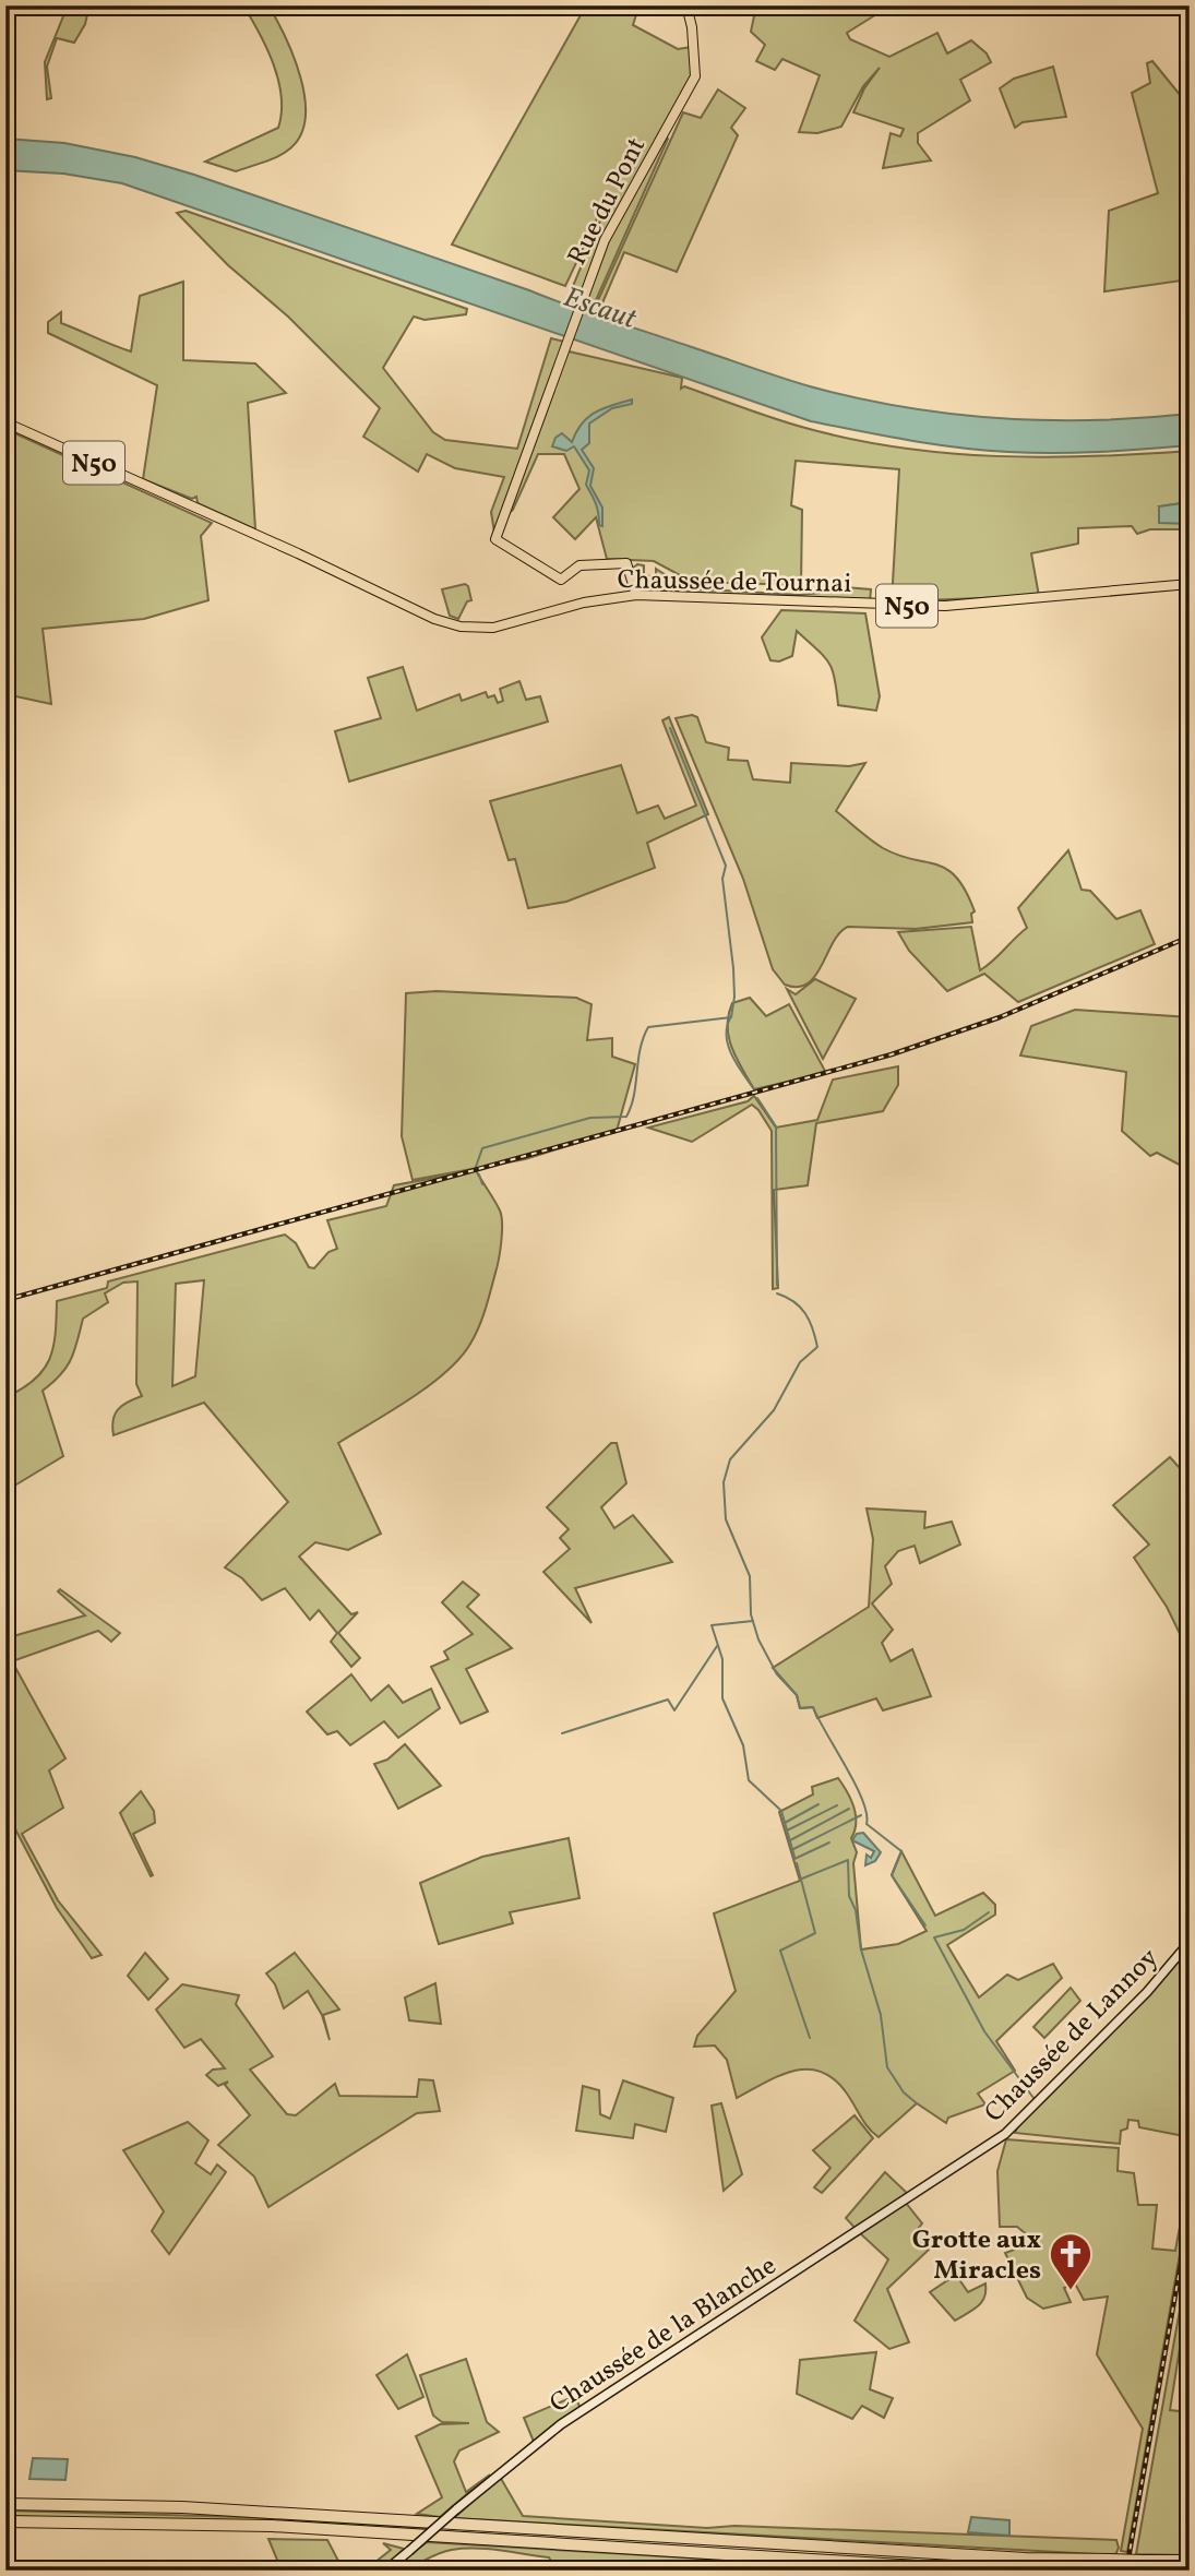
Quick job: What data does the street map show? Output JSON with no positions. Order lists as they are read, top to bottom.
{
  "streets": {
    "main road": [
      "Rue du Pont",
      "N50",
      "Chaussée de Tournai",
      "Chaussée de Lannoy",
      "Chaussée de la Blanche"
    ]
  },
  "crossings": [
    ["Rue du Pont", "Chaussée de Tournai"],
    ["Chaussée de Lannoy", "Chaussée de la Blanche"]
  ],
  "water": ["Escaut"],
  "places": {
    "church": ["Grotte aux Miracles"]
  }
}
